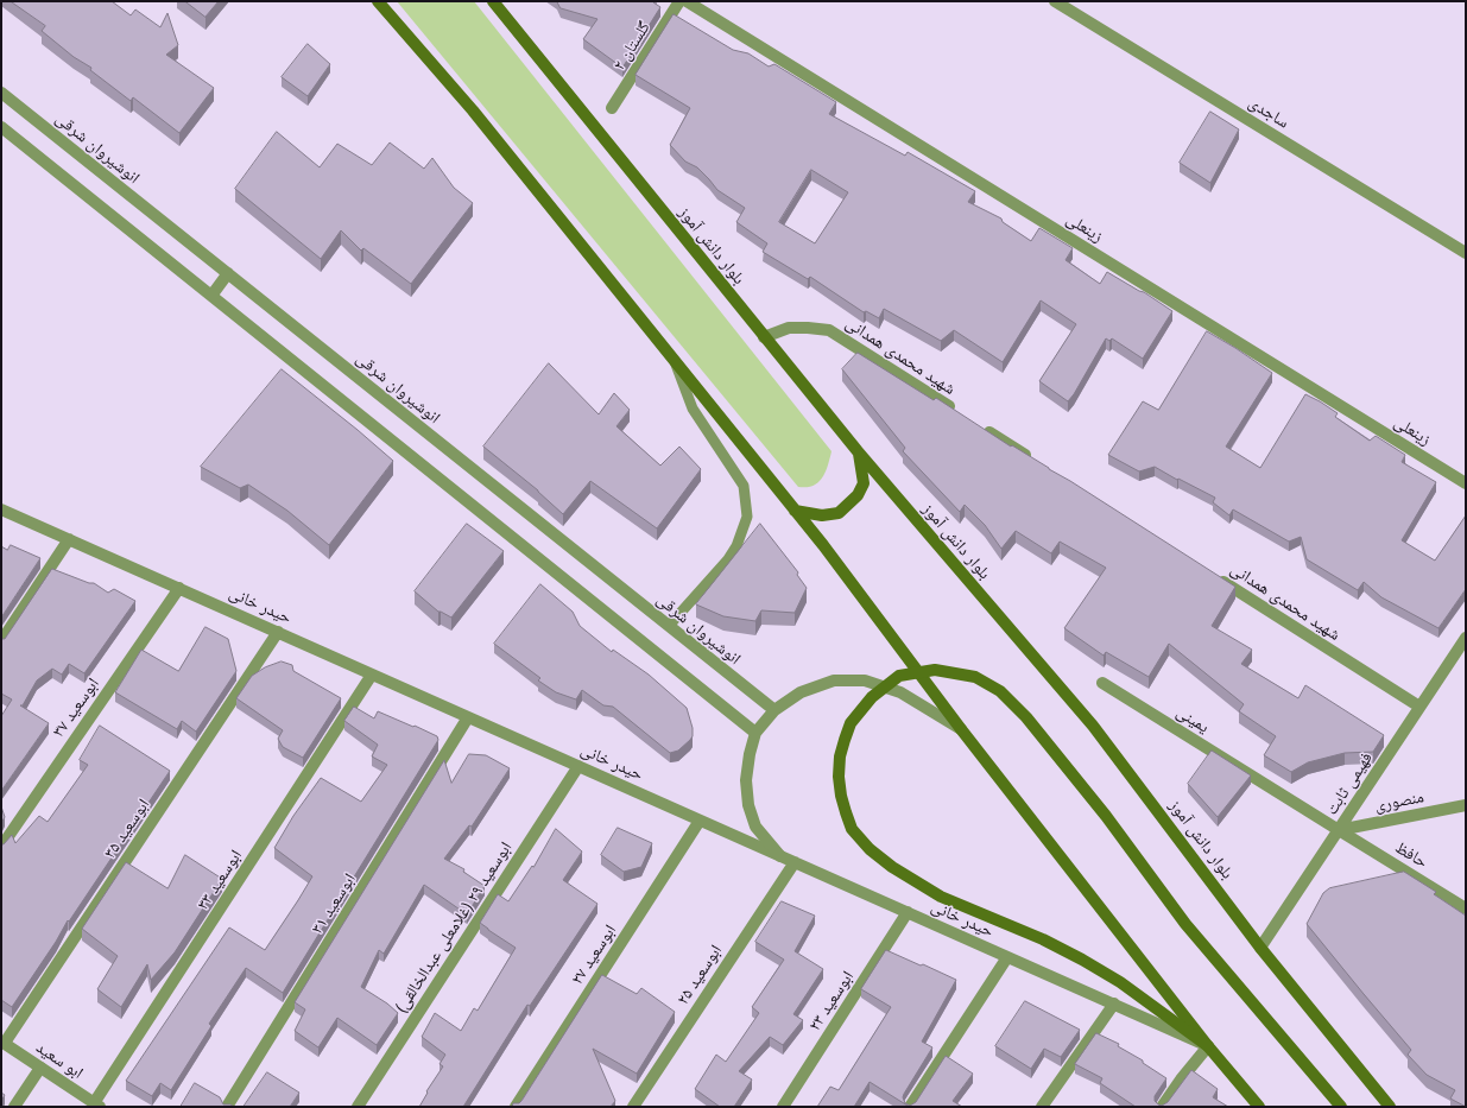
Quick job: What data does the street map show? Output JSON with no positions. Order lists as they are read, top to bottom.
{
  "streets": {
    "main road": ["بلوار دانش آموز"],
    "street": [
      "گلستان ۲",
      "ساجدی",
      "انوشیروان شرقی",
      "زینعلی",
      "شهید محمدی همدانی",
      "حیدر خانی",
      "ابوسعید ۳۷",
      "یمینی",
      "فهیمی ثابت",
      "منصوری",
      "ابوسعید ۳۵",
      "حافظ",
      "ابوسعید ۳۳",
      "ابوسعید ۳۱",
      "ابوسعید ۲۹ (غلامعلی عبدالخالقی)",
      "ابوسعید ۲۷",
      "ابوسعید ۲۵",
      "ابوسعید ۲۳",
      "ابو سعید"
    ]
  },
  "crossings": [
    ["بلوار دانش آموز", "شهید محمدی همدانی"],
    ["بلوار دانش آموز", "فهیمی ثابت"],
    ["شهید محمدی همدانی", "فهیمی ثابت"],
    ["حیدر خانی", "ابوسعید ۳۷"],
    ["حیدر خانی", "ابوسعید ۳۵"],
    ["حیدر خانی", "ابوسعید ۳۳"],
    ["حیدر خانی", "ابوسعید ۳۱"],
    ["حیدر خانی", "ابوسعید ۲۹ (غلامعلی عبدالخالقی)"],
    ["حیدر خانی", "ابوسعید ۲۷"],
    ["حیدر خانی", "ابوسعید ۲۵"],
    ["حیدر خانی", "ابوسعید ۲۳"],
    ["یمینی", "فهیمی ثابت"],
    ["یمینی", "منصوری"],
    ["یمینی", "حافظ"],
    ["فهیمی ثابت", "منصوری"],
    ["فهیمی ثابت", "حافظ"],
    ["منصوری", "حافظ"],
    ["ابوسعید ۳۵", "ابو سعید"],
    ["ابوسعید ۳۳", "ابو سعید"]
  ]
}
